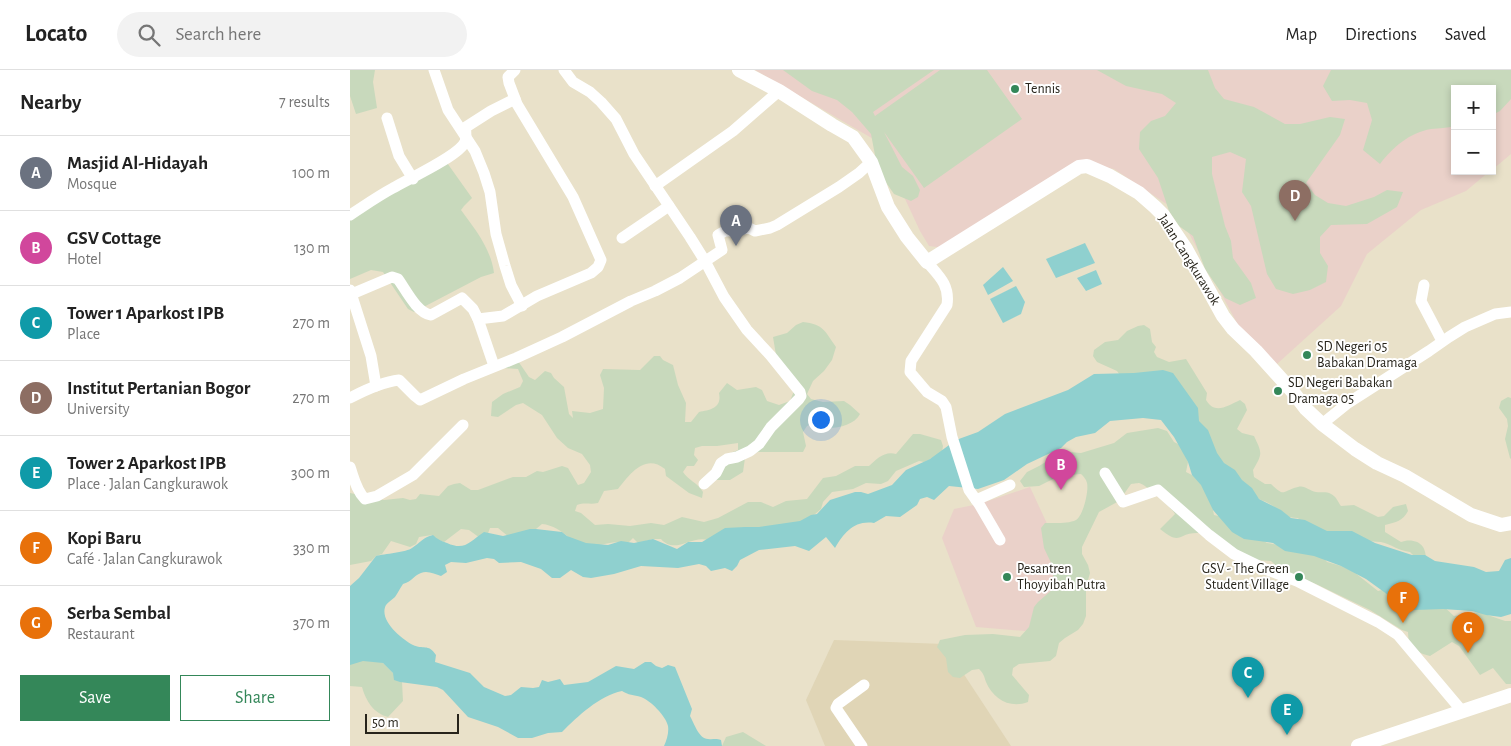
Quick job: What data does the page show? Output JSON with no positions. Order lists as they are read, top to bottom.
{
  "streets": {
    "street": ["Jalan Cangkurawok"]
  },
  "places": [
    "Tennis",
    "SD Negeri 05 Babakan Dramaga",
    "SD Negeri Babakan Dramaga 05",
    "Pesantren Thoyyibah Putra",
    "GSV - The Green Student Village"
  ],
  "scale_bar": "50 m",
  "page": {
    "header": "Locato",
    "search": "Search here",
    "nav": ["Map", "Directions", "Saved"],
    "heading": ["Nearby", "7 results"],
    "map_buttons": ["+", "−"],
    "list": [
      {
        "mark": "A",
        "name": "Masjid Al-Hidayah",
        "note": "Mosque",
        "value": "100 m"
      },
      {
        "mark": "B",
        "name": "GSV Cottage",
        "note": "Hotel",
        "value": "130 m"
      },
      {
        "mark": "C",
        "name": "Tower 1 Aparkost IPB",
        "note": "Place",
        "value": "270 m"
      },
      {
        "mark": "D",
        "name": "Institut Pertanian Bogor",
        "note": "University",
        "value": "270 m"
      },
      {
        "mark": "E",
        "name": "Tower 2 Aparkost IPB",
        "note": "Place · Jalan Cangkurawok",
        "value": "300 m"
      },
      {
        "mark": "F",
        "name": "Kopi Baru",
        "note": "Café · Jalan Cangkurawok",
        "value": "330 m"
      },
      {
        "mark": "G",
        "name": "Serba Sembal",
        "note": "Restaurant",
        "value": "370 m"
      }
    ],
    "pins": [
      "D",
      "A",
      "B",
      "F",
      "G",
      "C",
      "E"
    ],
    "buttons": ["Save", "Share"],
    "scale": "50 m"
  }
}
